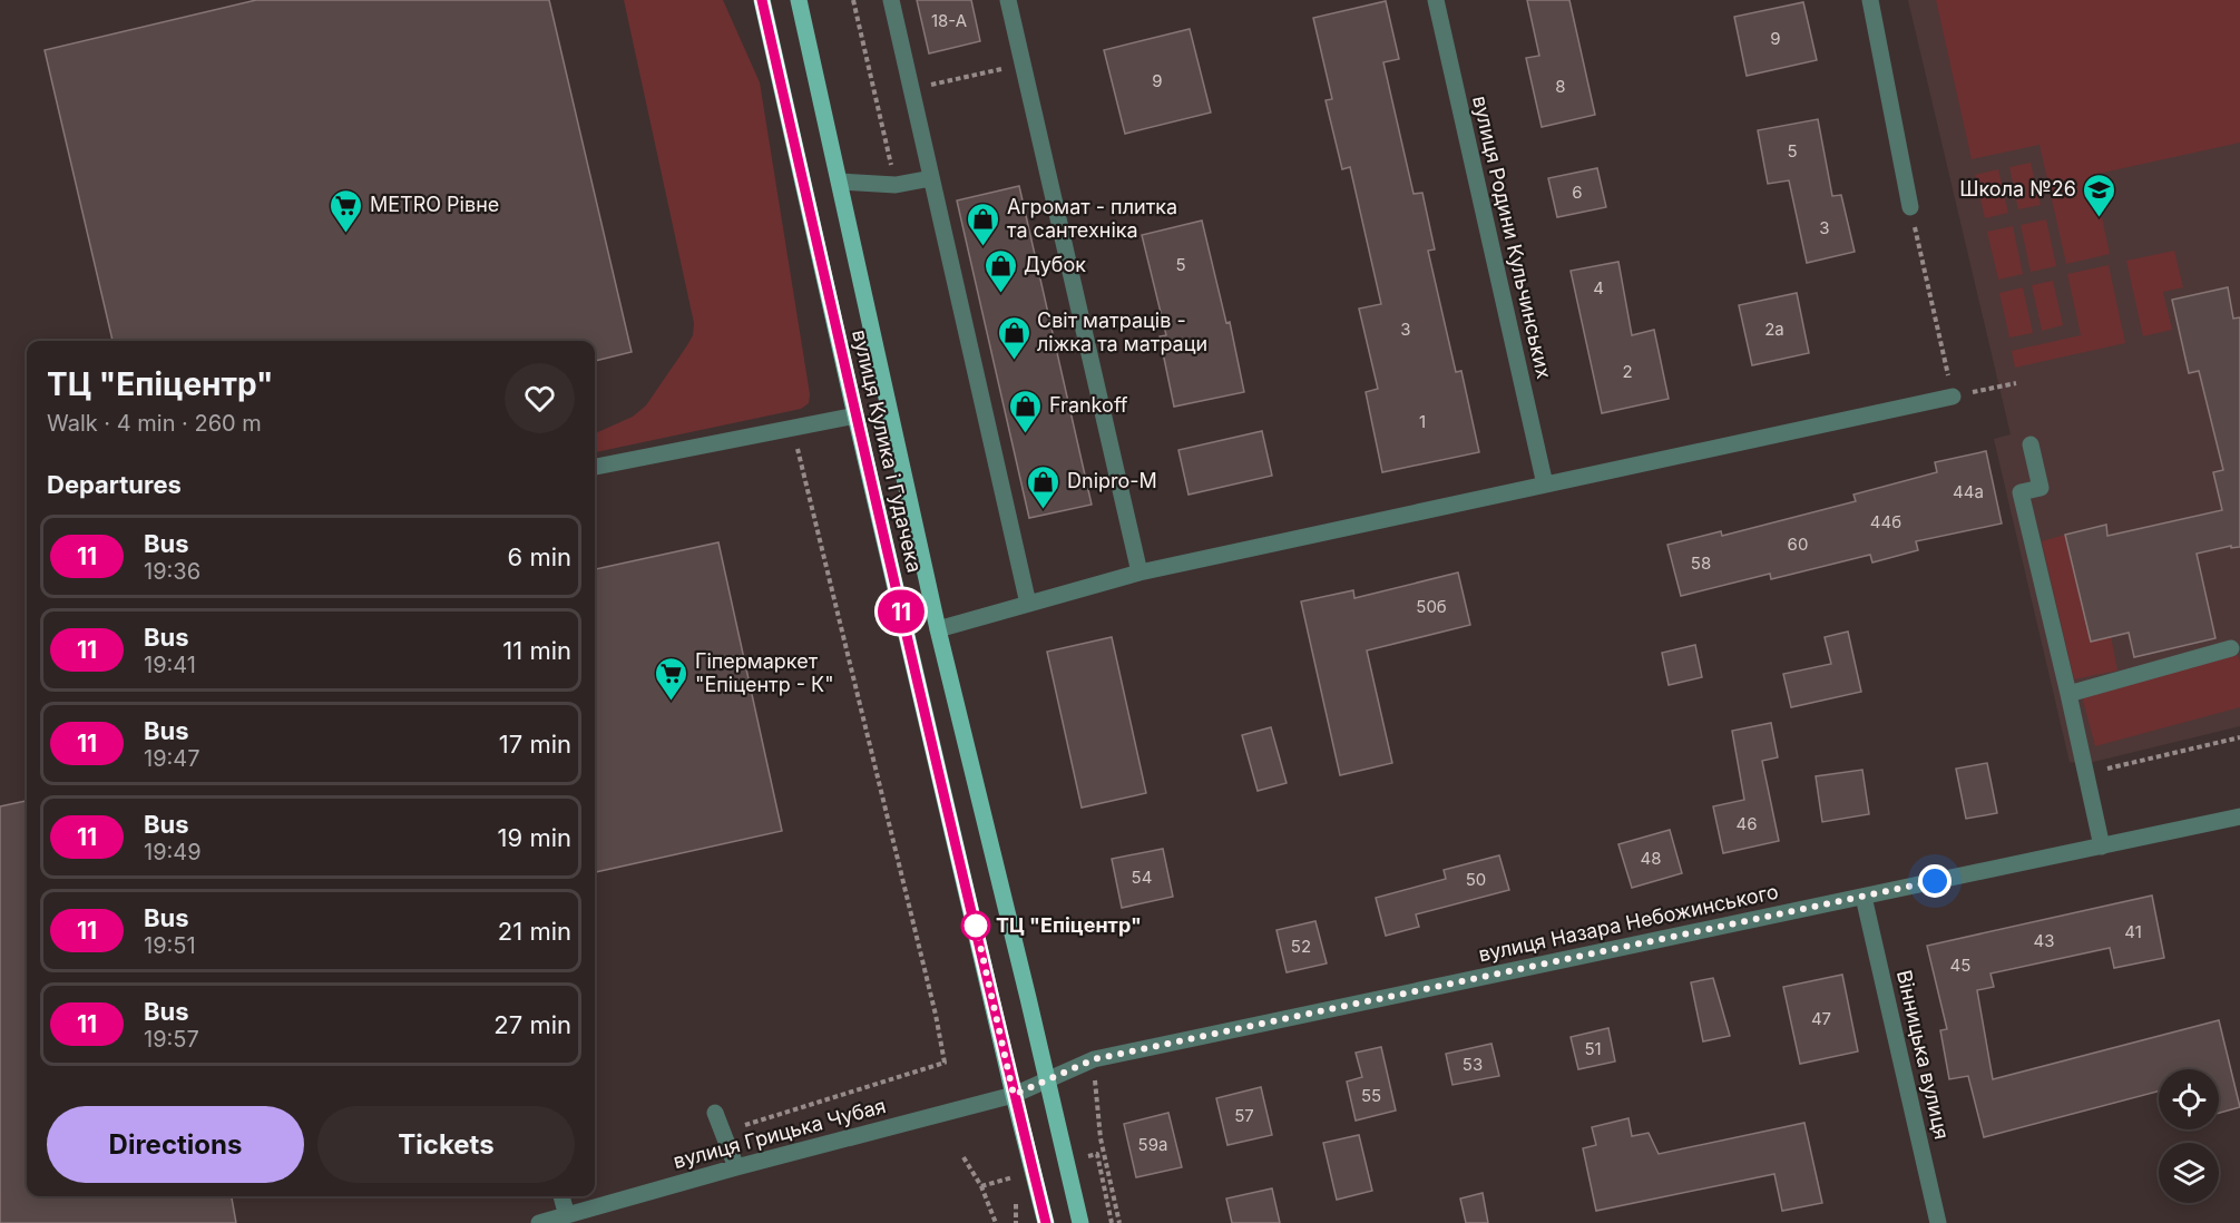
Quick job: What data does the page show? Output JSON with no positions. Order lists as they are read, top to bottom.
{
  "streets": {
    "main road": ["вулиця Кулика і Гудачека"],
    "street": [
      "вулиця Родини Кульчинських",
      "вулиця Назара Небожинського",
      "Вінницька вулиця",
      "вулиця Грицька Чубая"
    ]
  },
  "crossings": [
    ["вулиця Кулика і Гудачека", "вулиця Назара Небожинського"],
    ["вулиця Кулика і Гудачека", "вулиця Грицька Чубая"],
    ["вулиця Назара Небожинського", "Вінницька вулиця"],
    ["вулиця Назара Небожинського", "вулиця Грицька Чубая"]
  ],
  "places": {
    "school or university": ["Школа №26"],
    "supermarket": ["METRO Рівне", "Гіпермаркет \"Епіцентр - К\""],
    "shop": [
      "Агромат - плитка та сантехніка",
      "Дубок",
      "Світ матраців - ліжка та матраци",
      "Frankoff",
      "Dnipro-M"
    ],
    "other": ["ТЦ \"Епіцентр\""]
  },
  "lines": ["bus line 11"],
  "house_numbers": [
    "18-А",
    "9",
    "9",
    "8",
    "5",
    "6",
    "3",
    "5",
    "4",
    "3",
    "2а",
    "2",
    "1",
    "44а",
    "44б",
    "60",
    "58",
    "50б",
    "46",
    "48",
    "54",
    "50",
    "41",
    "43",
    "52",
    "45",
    "47",
    "51",
    "53",
    "55",
    "57",
    "59а"
  ],
  "page": {
    "on_map": "11",
    "heading": [
      ["ТЦ \"Епіцентр\"", "Walk · 4 min · 260 m"],
      "Departures"
    ],
    "list": [
      {
        "mark": "11",
        "name": "Bus",
        "note": "19:36",
        "value": "6 min"
      },
      {
        "mark": "11",
        "name": "Bus",
        "note": "19:41",
        "value": "11 min"
      },
      {
        "mark": "11",
        "name": "Bus",
        "note": "19:47",
        "value": "17 min"
      },
      {
        "mark": "11",
        "name": "Bus",
        "note": "19:49",
        "value": "19 min"
      },
      {
        "mark": "11",
        "name": "Bus",
        "note": "19:51",
        "value": "21 min"
      },
      {
        "mark": "11",
        "name": "Bus",
        "note": "19:57",
        "value": "27 min"
      }
    ],
    "buttons": ["Directions", "Tickets"]
  }
}
